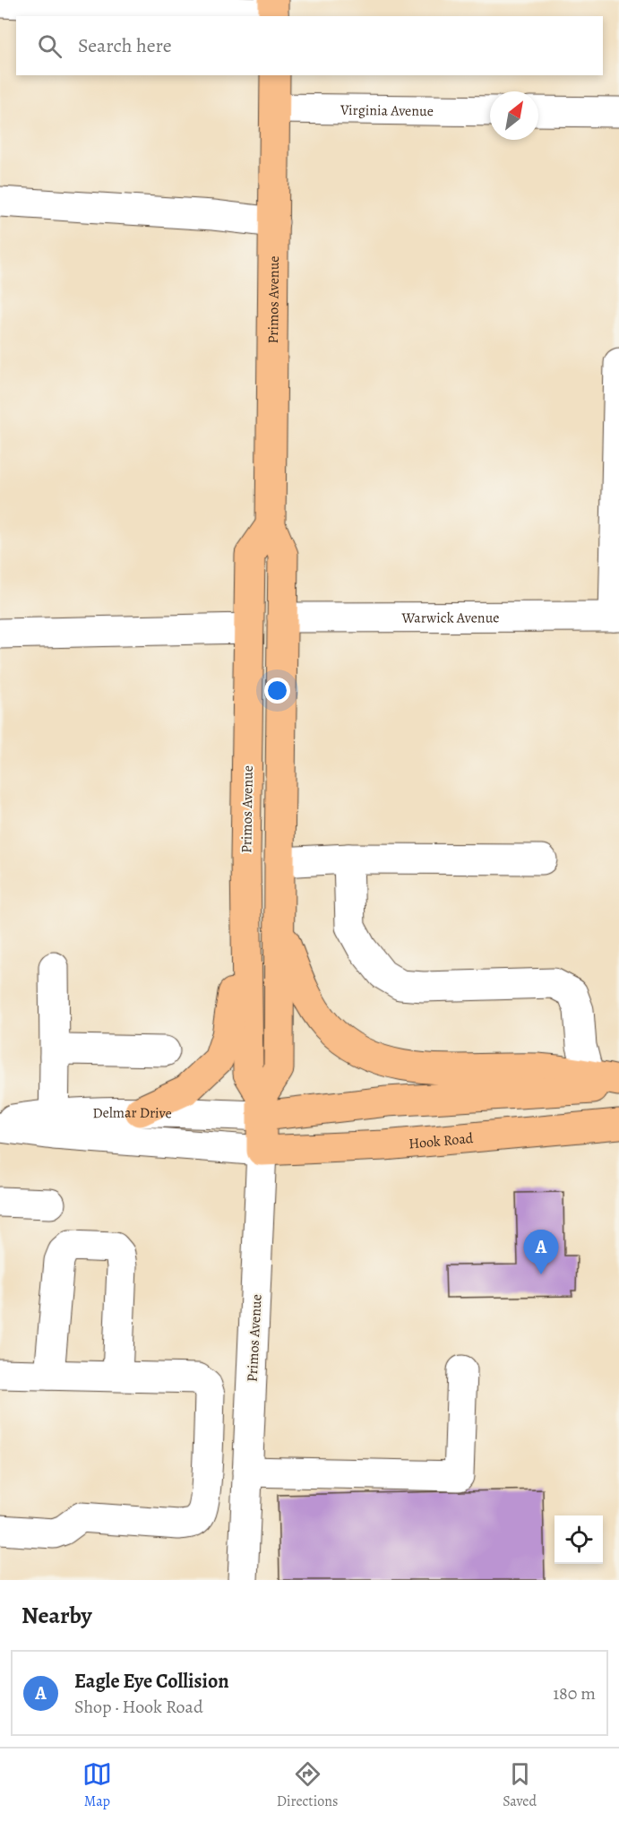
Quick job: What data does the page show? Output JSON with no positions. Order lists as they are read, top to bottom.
{
  "streets": {
    "main road": ["Primos Avenue", "Hook Road"],
    "street": ["Virginia Avenue", "Warwick Avenue", "Delmar Drive"]
  },
  "crossings": [
    ["Virginia Avenue", "Primos Avenue"],
    ["Primos Avenue", "Warwick Avenue"],
    ["Primos Avenue", "Delmar Drive"],
    ["Primos Avenue", "Hook Road"],
    ["Delmar Drive", "Hook Road"]
  ],
  "north": "top right",
  "page": {
    "search": "Search here",
    "pins": "A",
    "heading": "Nearby",
    "list": [
      {
        "mark": "A",
        "name": "Eagle Eye Collision",
        "note": "Shop · Hook Road",
        "value": "180 m"
      }
    ],
    "nav": ["Map", "Directions", "Saved"]
  }
}
